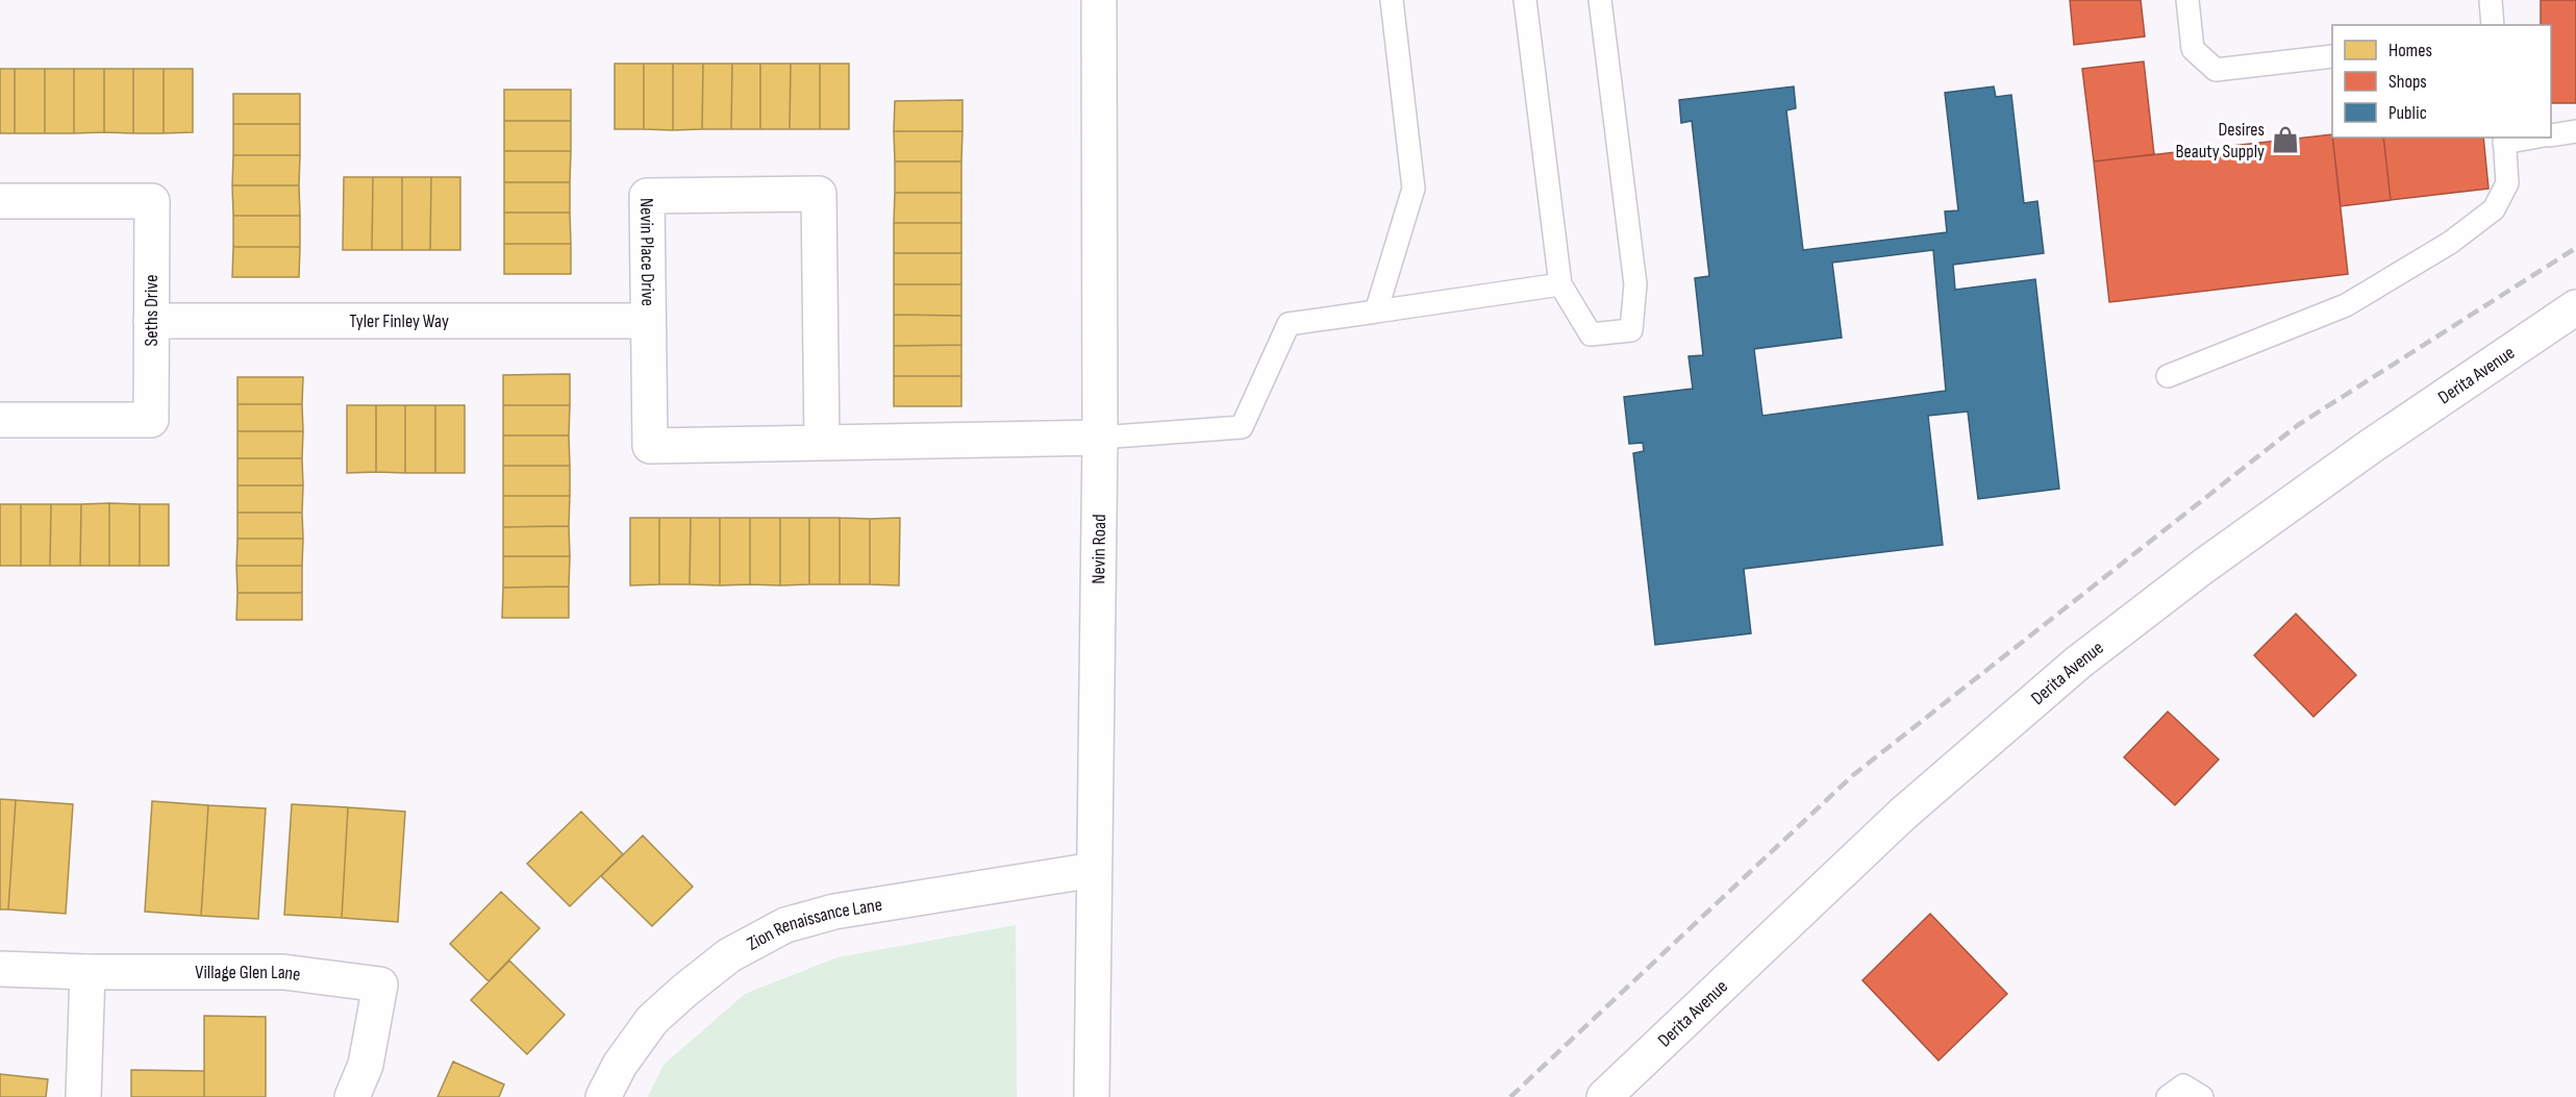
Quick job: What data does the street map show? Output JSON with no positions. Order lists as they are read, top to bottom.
{
  "streets": {
    "street": [
      "Nevin Place Drive",
      "Seths Drive",
      "Tyler Finley Way",
      "Derita Avenue",
      "Nevin Road",
      "Zion Renaissance Lane",
      "Village Glen Lane"
    ]
  },
  "crossings": [
    ["Nevin Place Drive", "Tyler Finley Way"],
    ["Nevin Place Drive", "Nevin Road"],
    ["Seths Drive", "Tyler Finley Way"],
    ["Nevin Road", "Zion Renaissance Lane"]
  ],
  "places": {
    "shop": ["Desires Beauty Supply"]
  },
  "legend": ["Homes", "Shops", "Public"]
}
